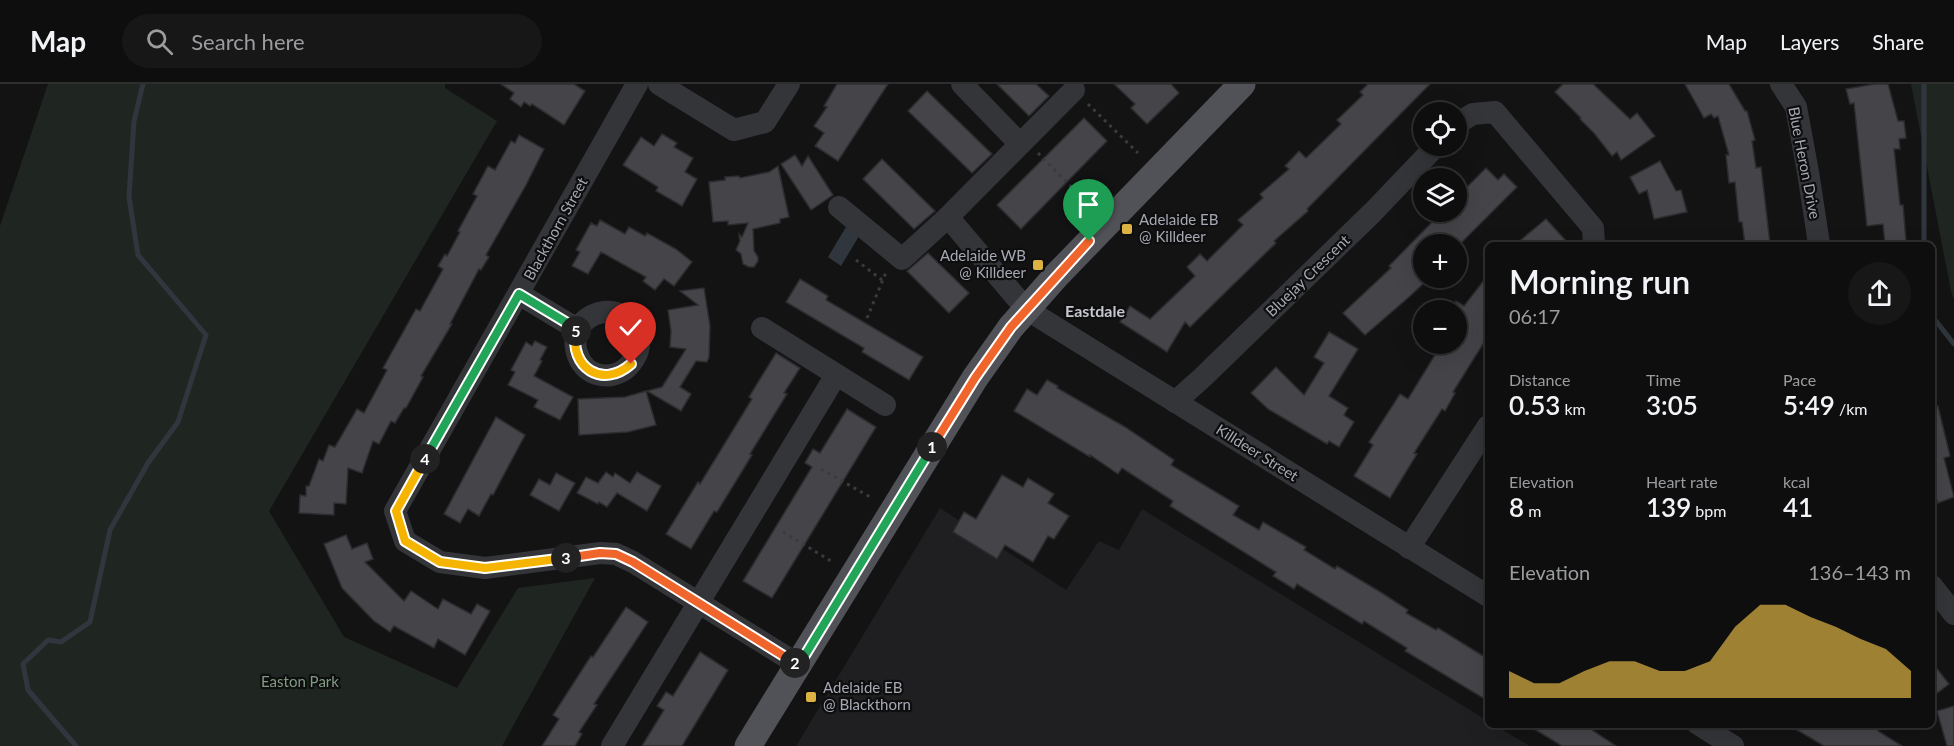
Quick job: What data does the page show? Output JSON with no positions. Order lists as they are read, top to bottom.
{
  "streets": {
    "street": [
      "Blue Heron Drive",
      "Blackthorn Street",
      "Bluejay Crescent",
      "Killdeer Street"
    ]
  },
  "crossings": [
    ["Bluejay Crescent", "Killdeer Street"]
  ],
  "districts": ["Eastdale"],
  "parks": ["Easton Park"],
  "places": {
    "transit": ["Adelaide EB @ Killdeer", "Adelaide WB @ Killdeer", "Adelaide EB @ Blackthorn"]
  },
  "page": {
    "header": "Map",
    "search": "Search here",
    "nav": ["Map", "Layers", "Share"],
    "map_buttons": ["+", "−"],
    "heading": ["Morning run", "06:17"],
    "pins": [
      "5",
      "1",
      "4",
      "3",
      "2"
    ],
    "stats": [
      ["Distance", "0.53 km"],
      ["Time", "3:05"],
      ["Pace", "5:49 /km"],
      ["Elevation", "8 m"],
      ["Heart rate", "139 bpm"],
      ["kcal", "41"]
    ],
    "chart": ["Elevation", "136–143 m"]
  }
}
